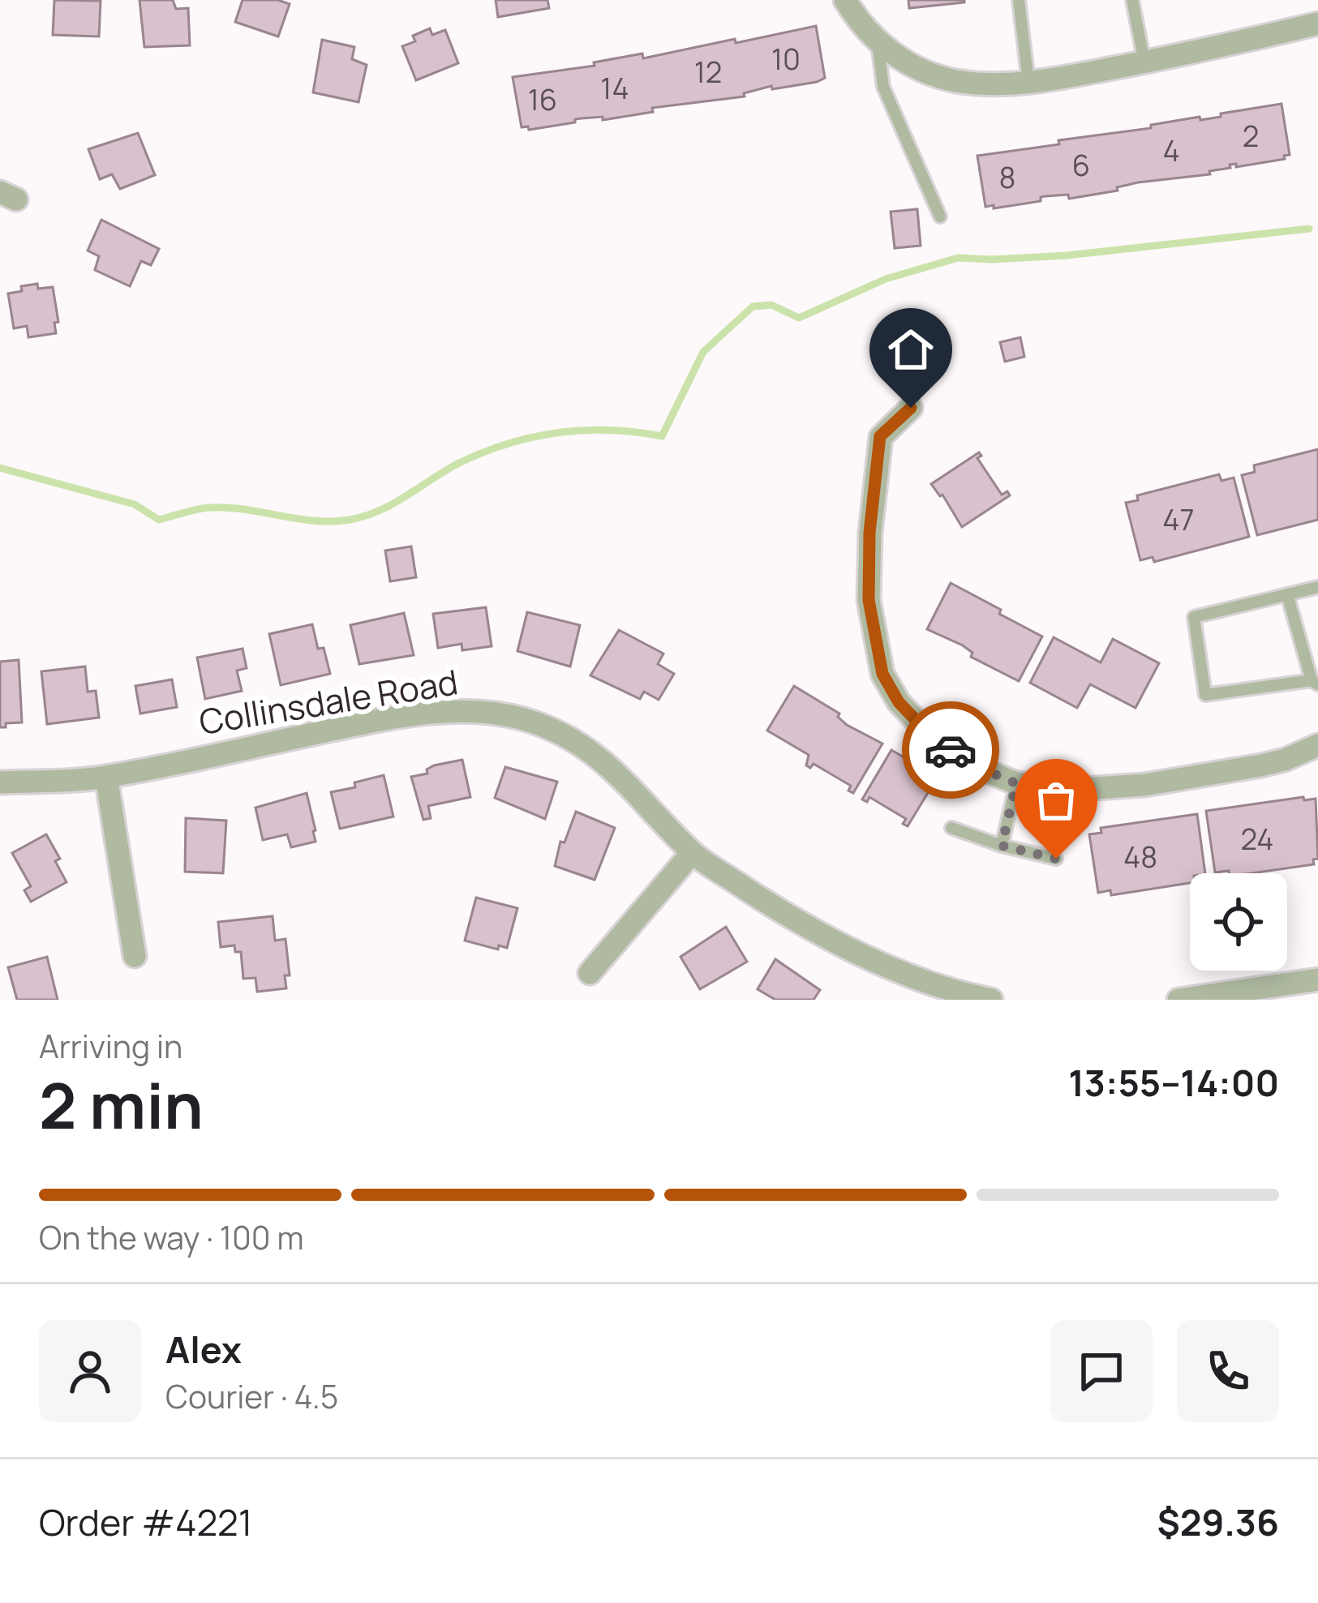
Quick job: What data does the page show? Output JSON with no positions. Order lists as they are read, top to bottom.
{
  "streets": {
    "street": ["Collinsdale Road"]
  },
  "house_numbers": [
    "10",
    "12",
    "14",
    "16",
    "2",
    "4",
    "6",
    "8",
    "47",
    "24",
    "48"
  ],
  "page": {
    "heading": ["2 min", "Arriving in", "13:55–14:00"],
    "panel": [
      "Alex",
      "Courier · 4.5",
      "Order #4221",
      "$29.36"
    ],
    "bar": "On the way · 100 m"
  }
}
